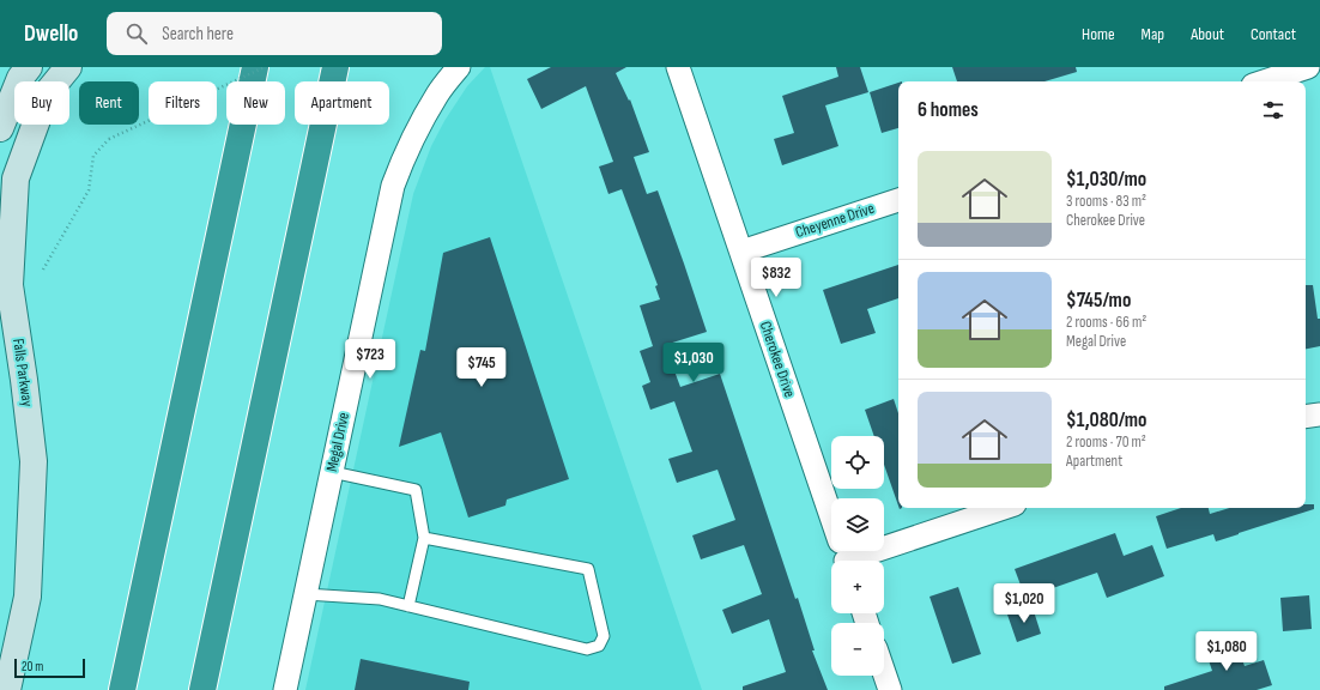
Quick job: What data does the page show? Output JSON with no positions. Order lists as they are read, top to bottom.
{
  "streets": {
    "street": [
      "Cheyenne Drive",
      "Cherokee Drive",
      "Falls Parkway",
      "Megal Drive"
    ]
  },
  "crossings": [
    ["Cheyenne Drive", "Cherokee Drive"]
  ],
  "scale_bar": "20 m",
  "page": {
    "header": "Dwello",
    "search": "Search here",
    "nav": [
      "Home",
      "Map",
      "About",
      "Contact"
    ],
    "chip": [
      "Buy",
      "Rent",
      "Filters",
      "New",
      "Apartment"
    ],
    "heading": "6 homes",
    "list": [
      {
        "name": "$1,030/mo",
        "note": "3 rooms · 83 m² · Cherokee Drive"
      },
      {
        "name": "$745/mo",
        "note": "2 rooms · 66 m² · Megal Drive"
      },
      {
        "name": "$1,080/mo",
        "note": "2 rooms · 70 m² · Apartment"
      }
    ],
    "price": [
      "$832",
      "$723",
      "$1,030",
      "$745",
      "$1,020",
      "$1,080"
    ],
    "map_buttons": ["+", "−"],
    "scale": "20 m"
  }
}
